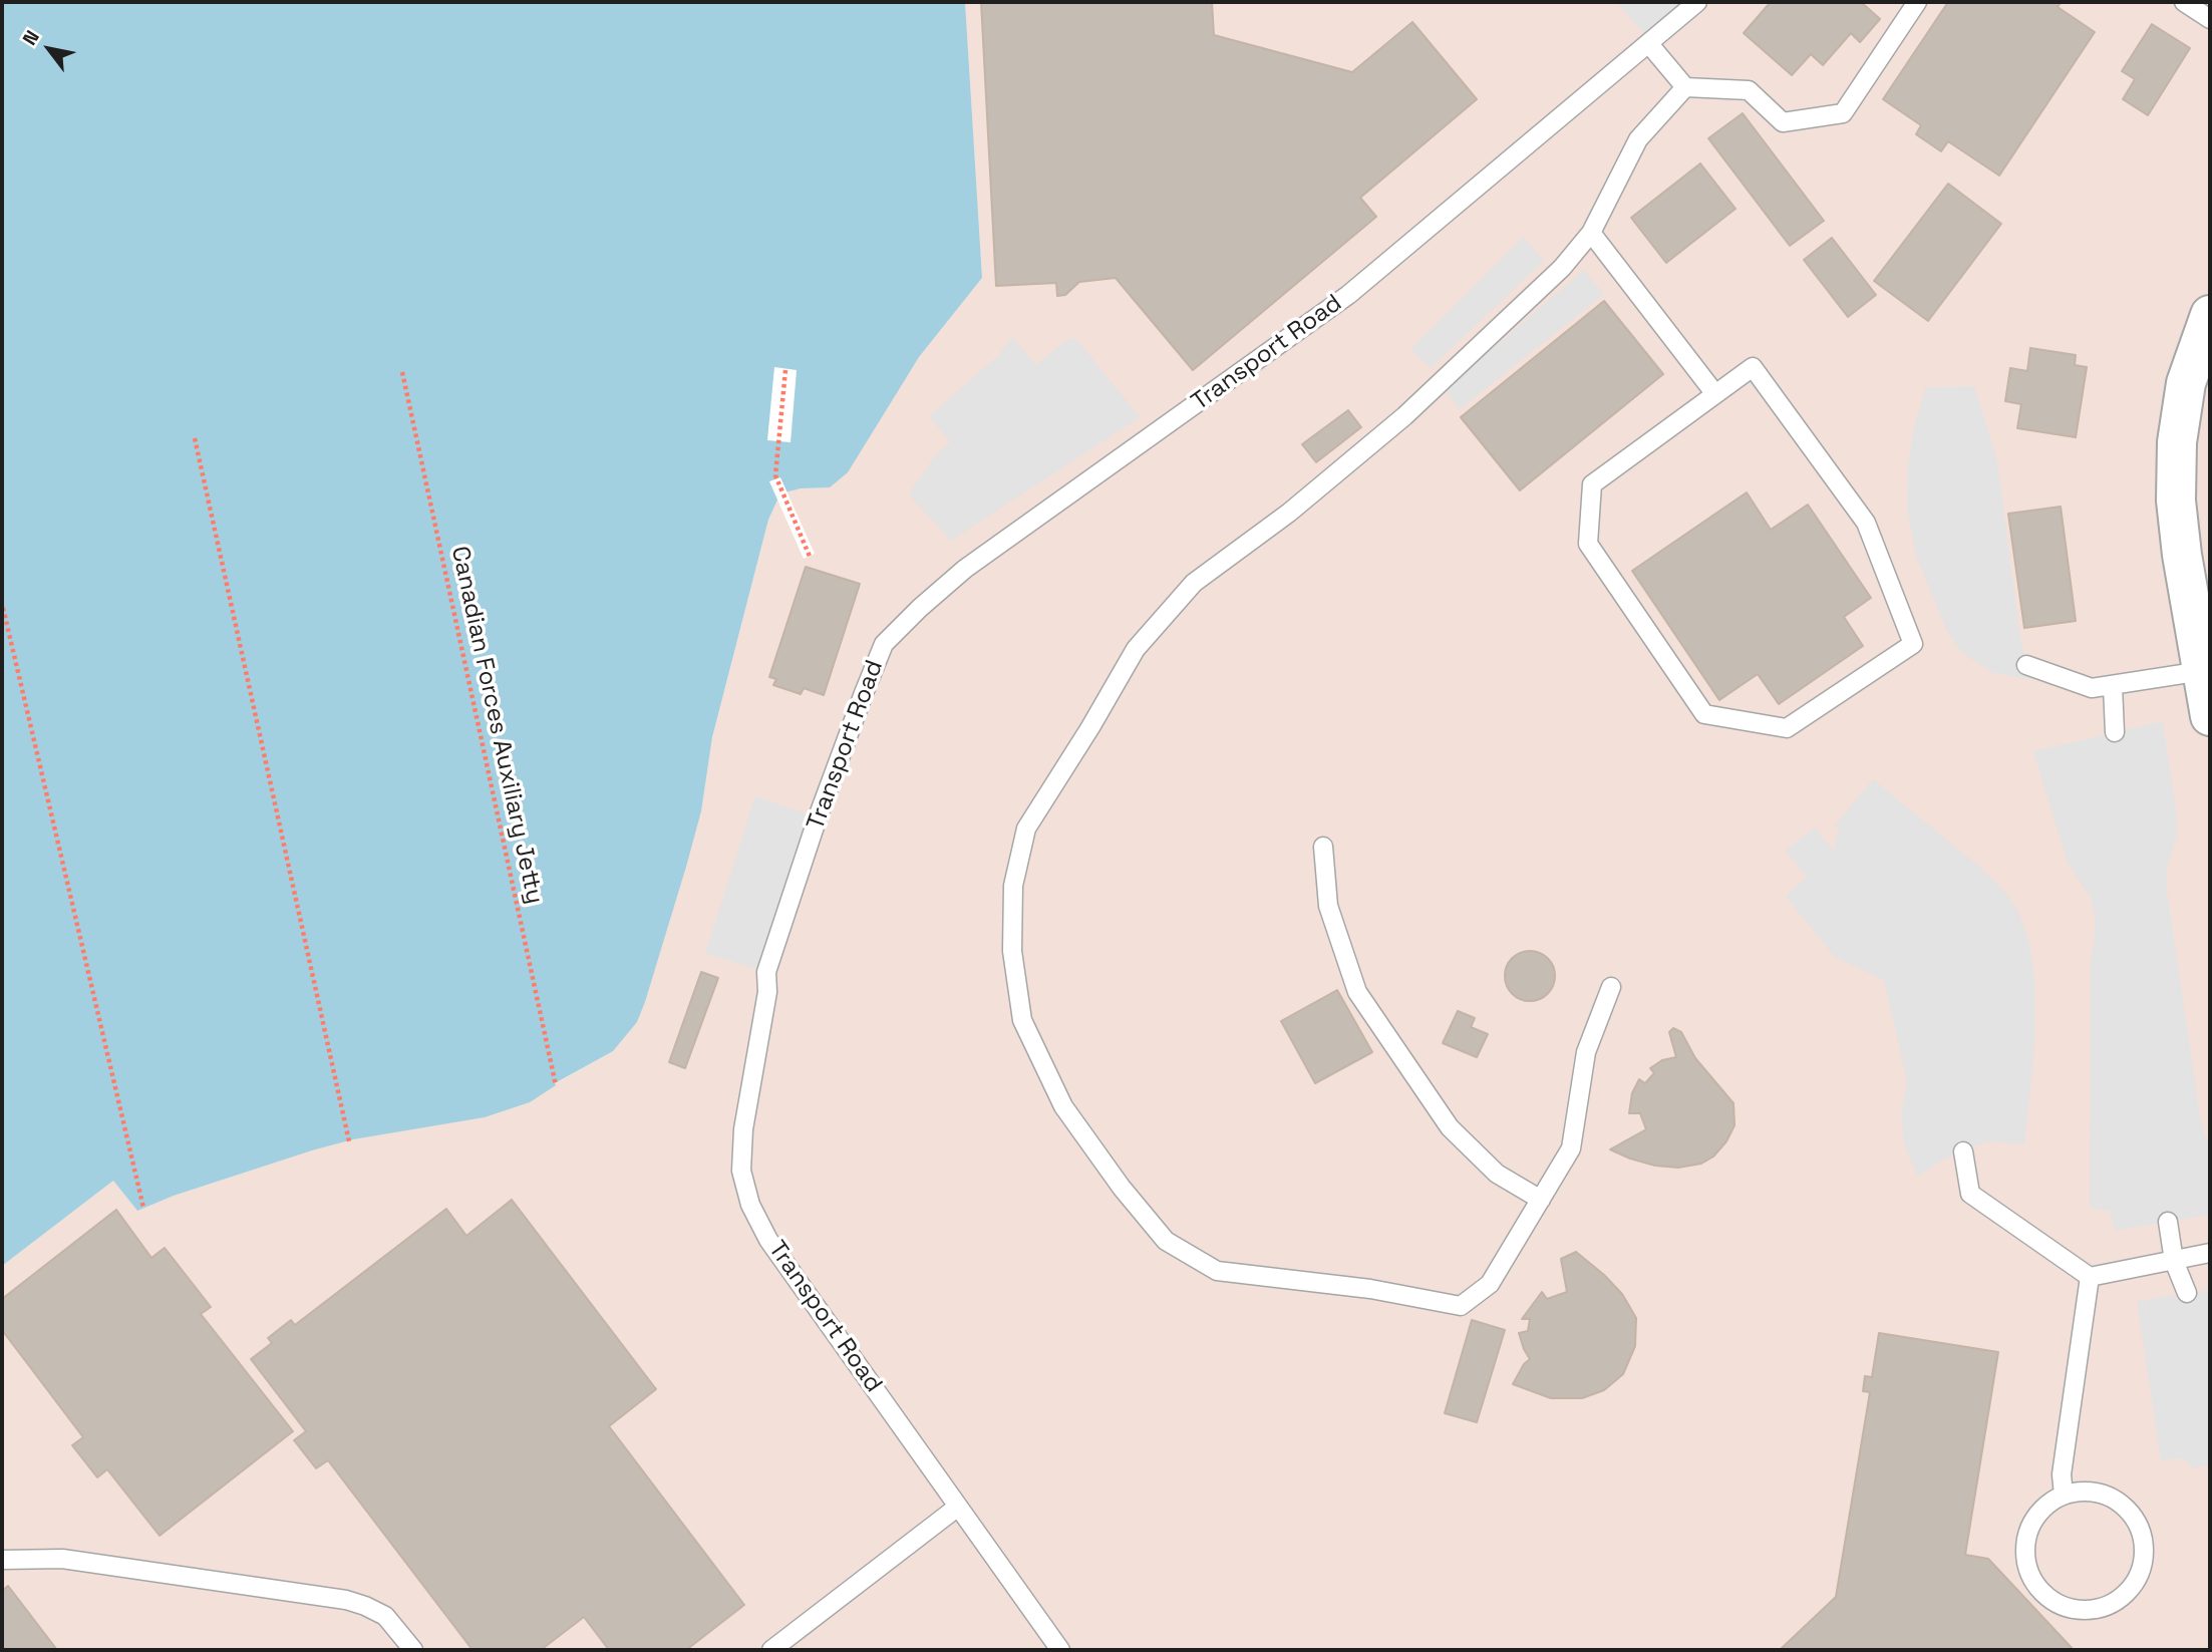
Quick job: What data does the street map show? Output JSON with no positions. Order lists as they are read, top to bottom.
{
  "streets": {
    "lane": ["Transport Road"],
    "path": ["Canadian Forces Auxiliary Jetty"]
  },
  "north": "top left"
}
